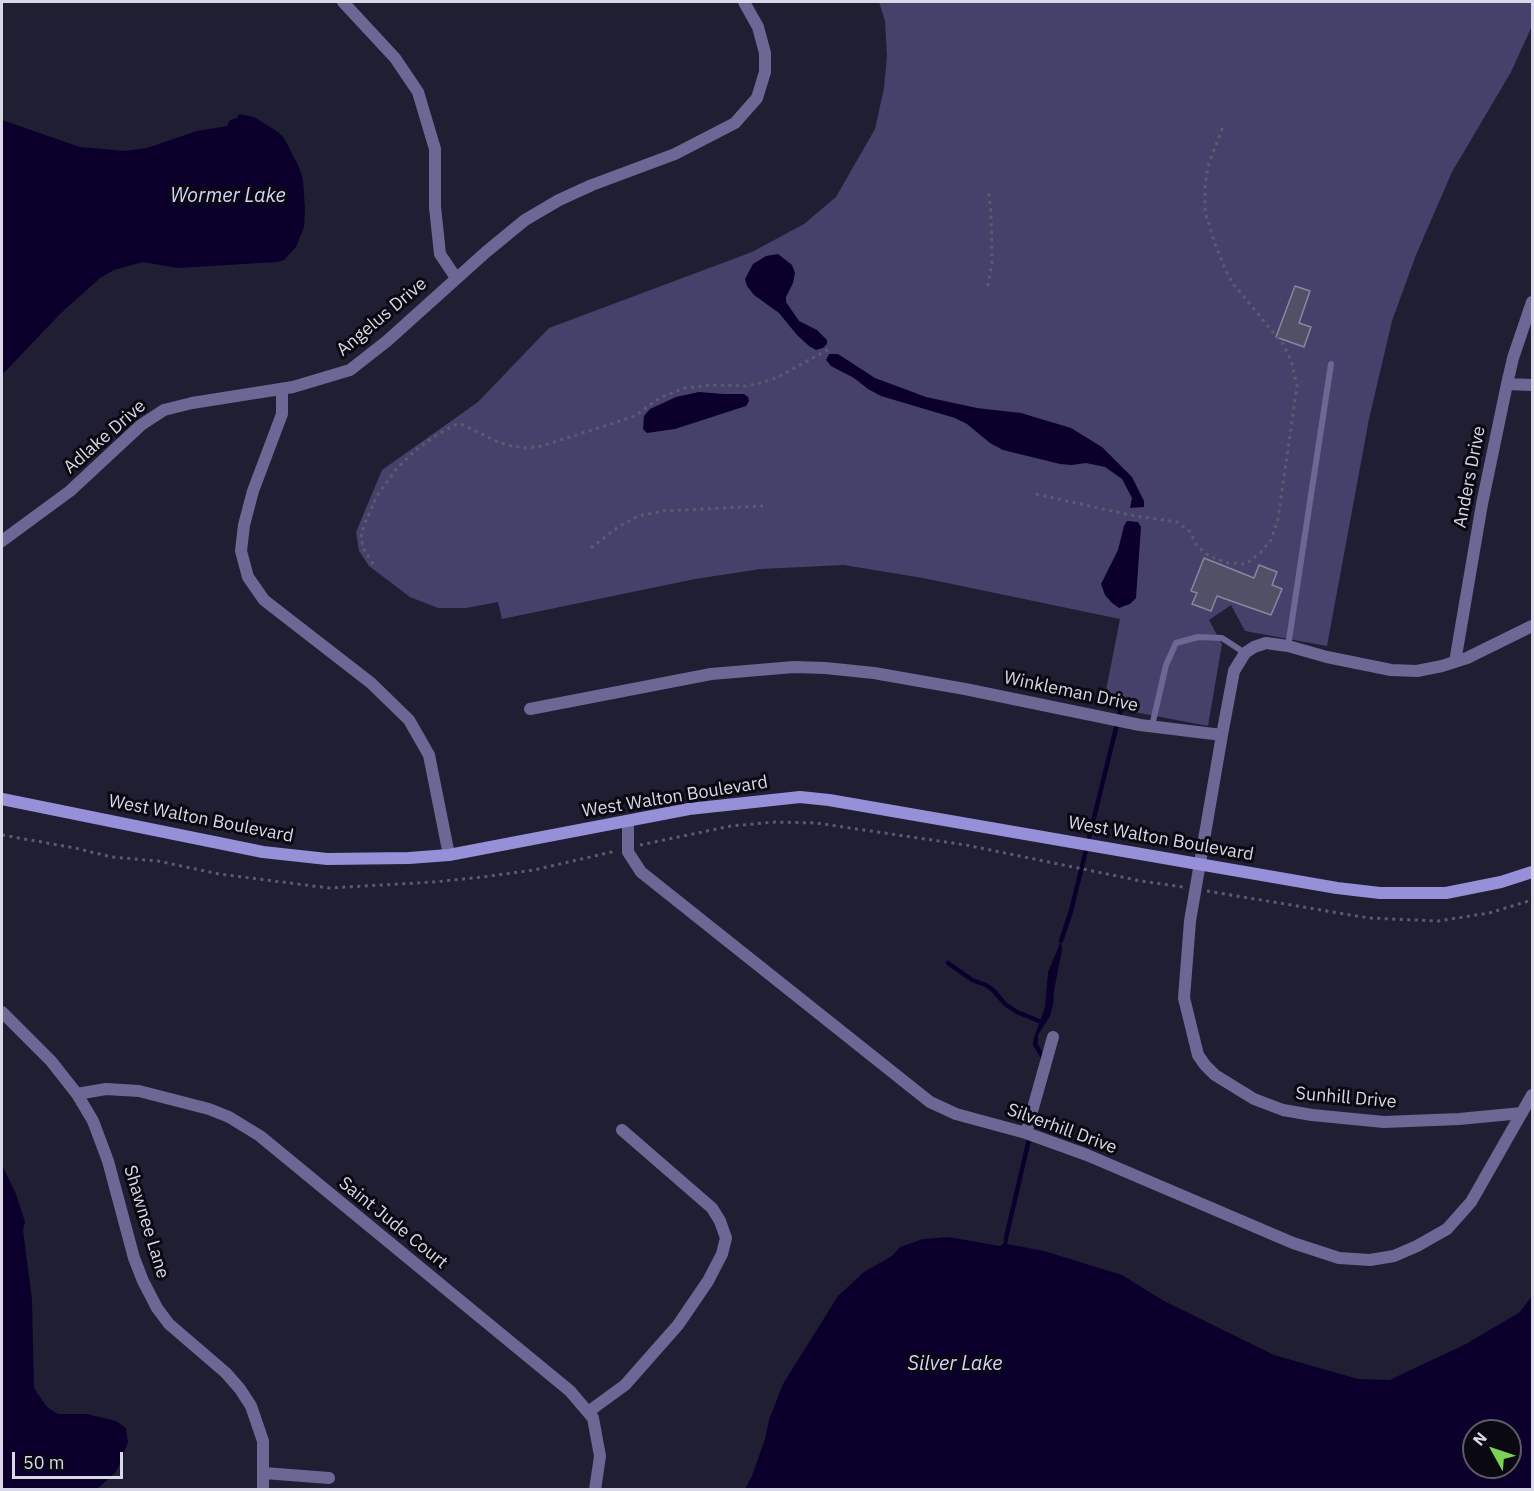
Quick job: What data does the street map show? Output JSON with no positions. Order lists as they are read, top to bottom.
{
  "streets": {
    "main road": ["West Walton Boulevard"],
    "street": [
      "Angelus Drive",
      "Adlake Drive",
      "Anders Drive",
      "Winkleman Drive",
      "Sunhill Drive",
      "Silverhill Drive",
      "Shawnee Lane",
      "Saint Jude Court"
    ]
  },
  "crossings": [
    ["Angelus Drive", "Adlake Drive"],
    ["Winkleman Drive", "Sunhill Drive"],
    ["West Walton Boulevard", "Sunhill Drive"],
    ["West Walton Boulevard", "Silverhill Drive"],
    ["Sunhill Drive", "Silverhill Drive"],
    ["Shawnee Lane", "Saint Jude Court"]
  ],
  "water": ["Wormer Lake", "Silver Lake"],
  "scale_bar": "50 m",
  "north": "top left"
}
